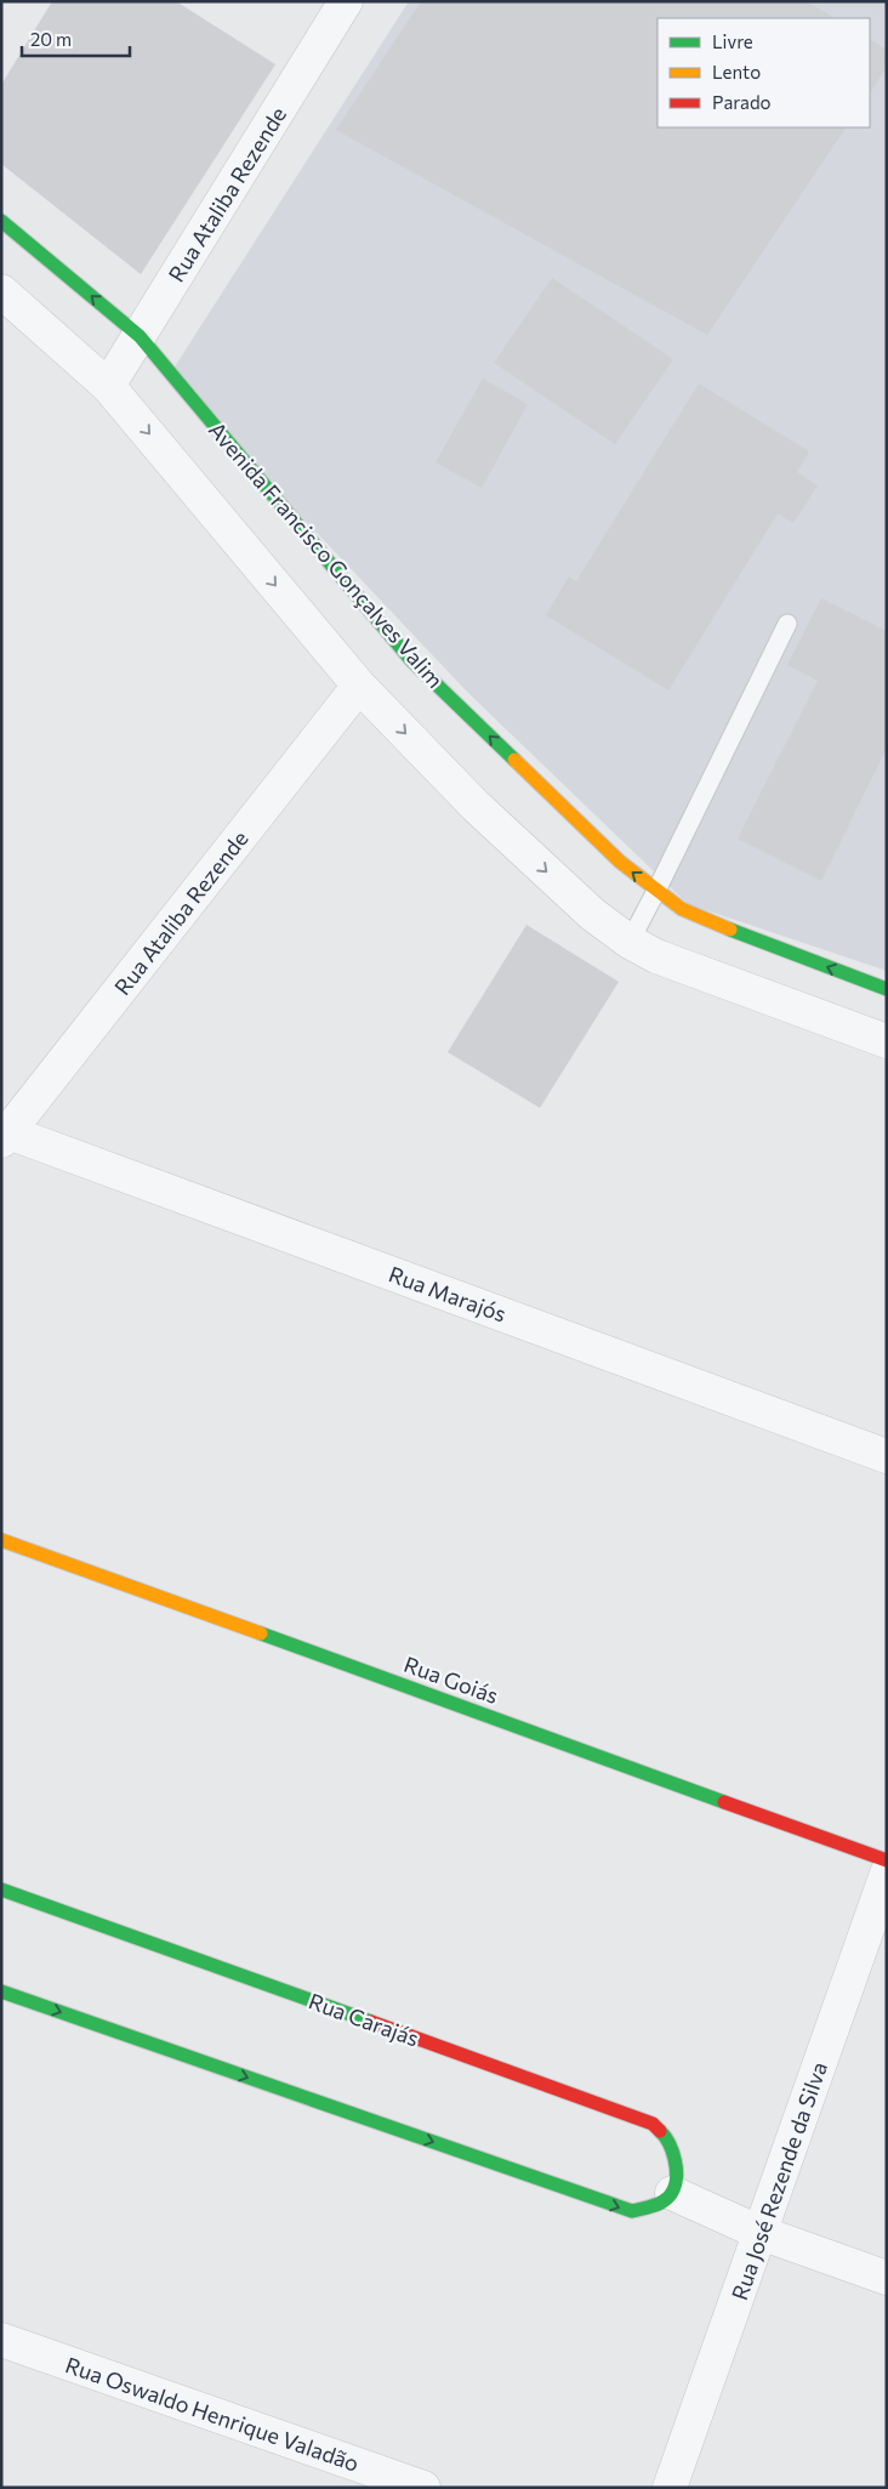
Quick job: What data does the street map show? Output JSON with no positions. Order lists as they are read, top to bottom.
{
  "streets": {
    "street": [
      "Rua Ataliba Rezende",
      "Avenida Francisco Gonçalves Valim",
      "Rua Marajós",
      "Rua Goiás",
      "Rua Carajás",
      "Rua José Rezende da Silva",
      "Rua Oswaldo Henrique Valadão"
    ]
  },
  "crossings": [
    ["Rua Ataliba Rezende", "Avenida Francisco Gonçalves Valim"],
    ["Rua Ataliba Rezende", "Rua Marajós"]
  ],
  "legend": ["Livre", "Lento", "Parado"],
  "scale_bar": "20 m"
}
